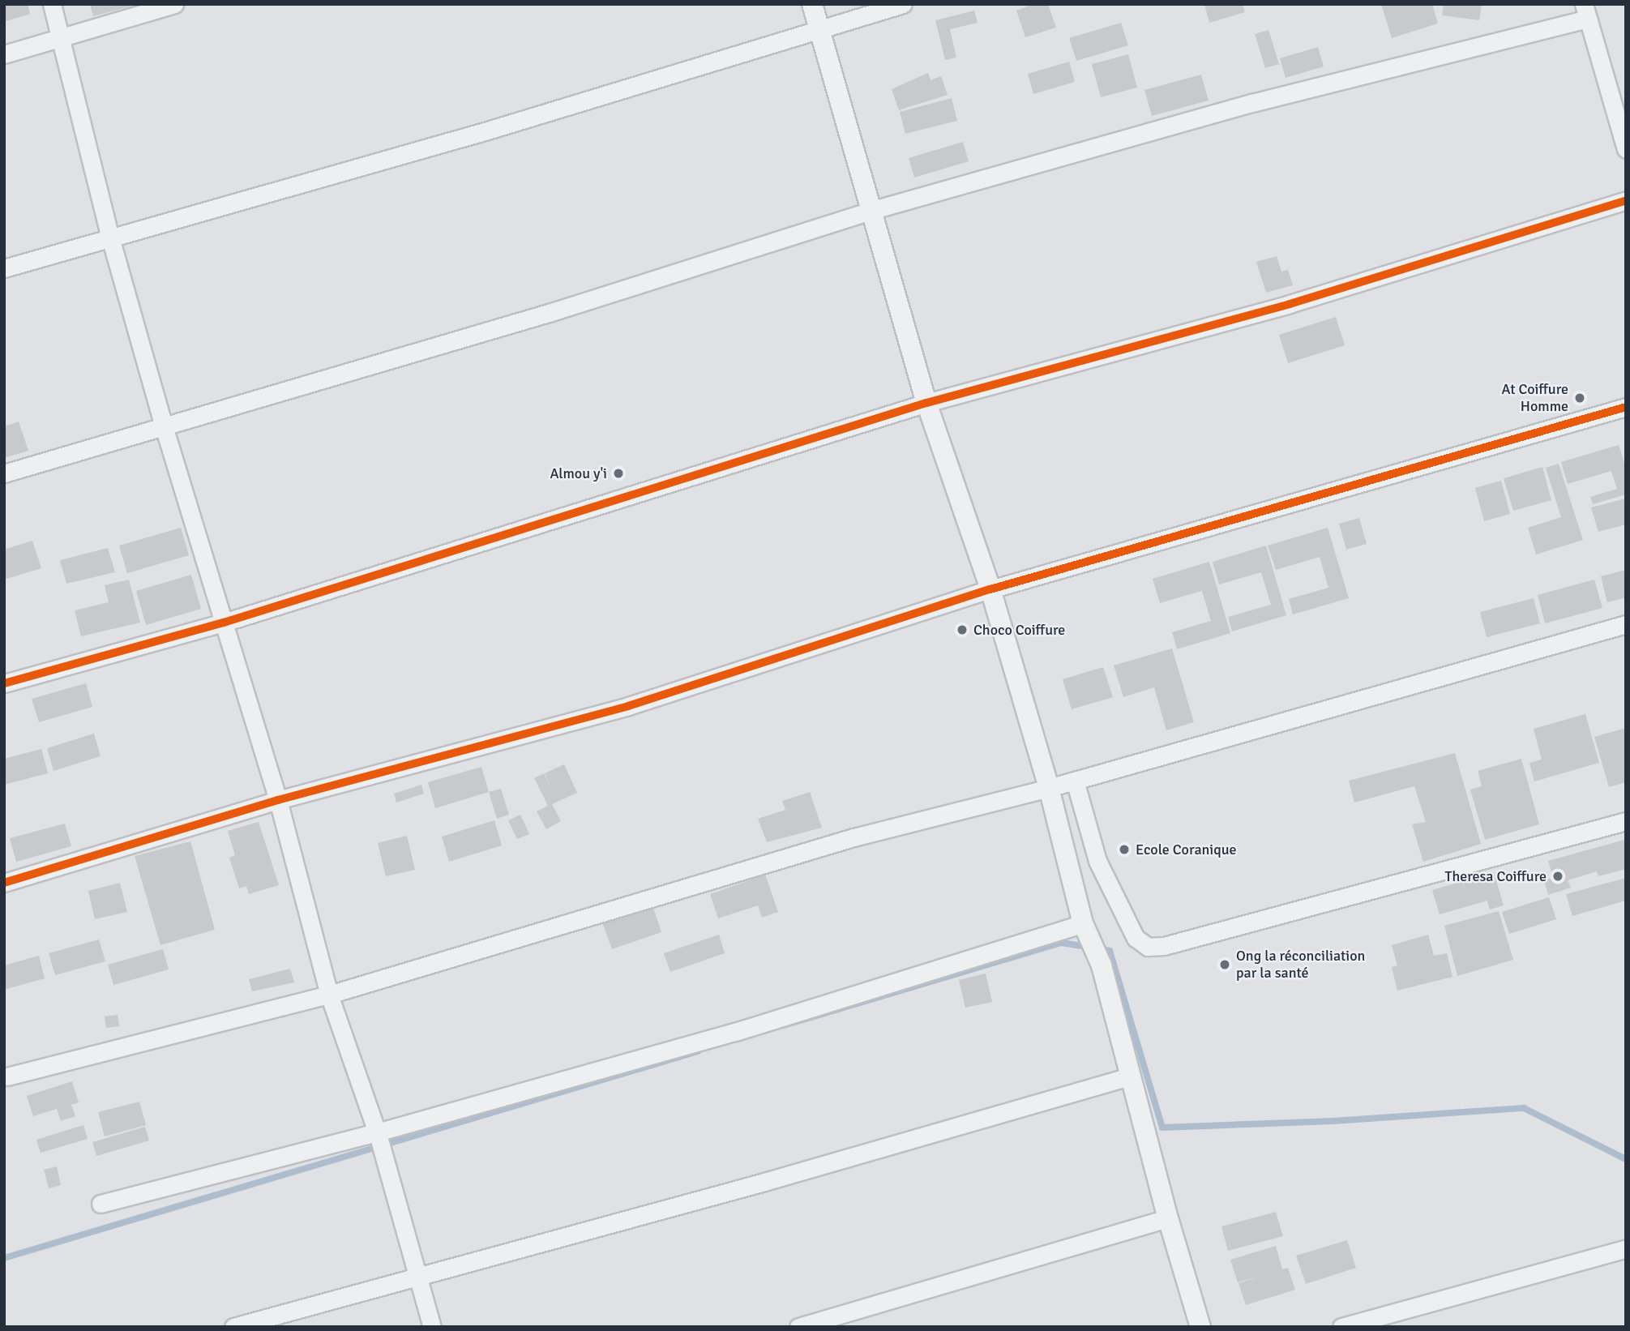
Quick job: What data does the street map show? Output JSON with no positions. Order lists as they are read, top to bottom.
{
  "places": [
    "At Coiffure Homme",
    "Almou y'i",
    "Choco Coiffure",
    "Ecole Coranique",
    "Theresa Coiffure",
    "Ong la réconciliation par la santé"
  ]
}
